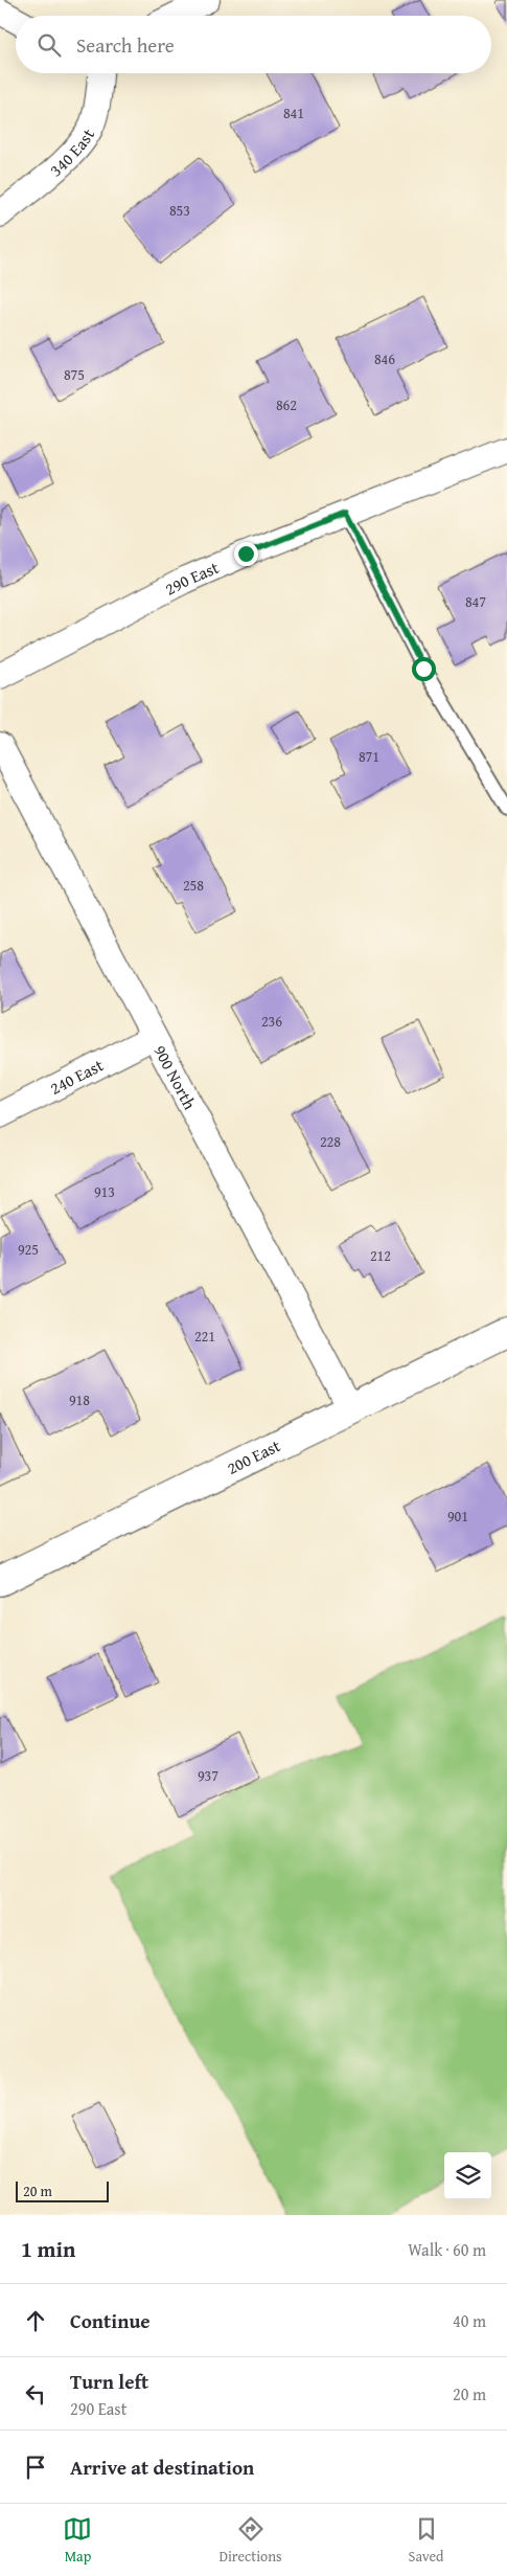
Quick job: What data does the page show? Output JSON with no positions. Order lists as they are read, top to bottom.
{
  "streets": {
    "street": [
      "340 East",
      "290 East",
      "240 East",
      "900 North",
      "200 East"
    ]
  },
  "crossings": [
    ["240 East", "900 North"],
    ["900 North", "200 East"]
  ],
  "house_numbers": [
    "841",
    "853",
    "846",
    "875",
    "862",
    "847",
    "871",
    "258",
    "236",
    "228",
    "913",
    "925",
    "212",
    "221",
    "918",
    "901",
    "937"
  ],
  "scale_bar": "20 m",
  "page": {
    "search": "Search here",
    "scale": "20 m",
    "heading": ["1 min", "Walk · 60 m"],
    "list": [
      ["Continue", "40 m"],
      ["Turn left", "290 East", "20 m"],
      "Arrive at destination"
    ],
    "nav": ["Map", "Directions", "Saved"]
  }
}
